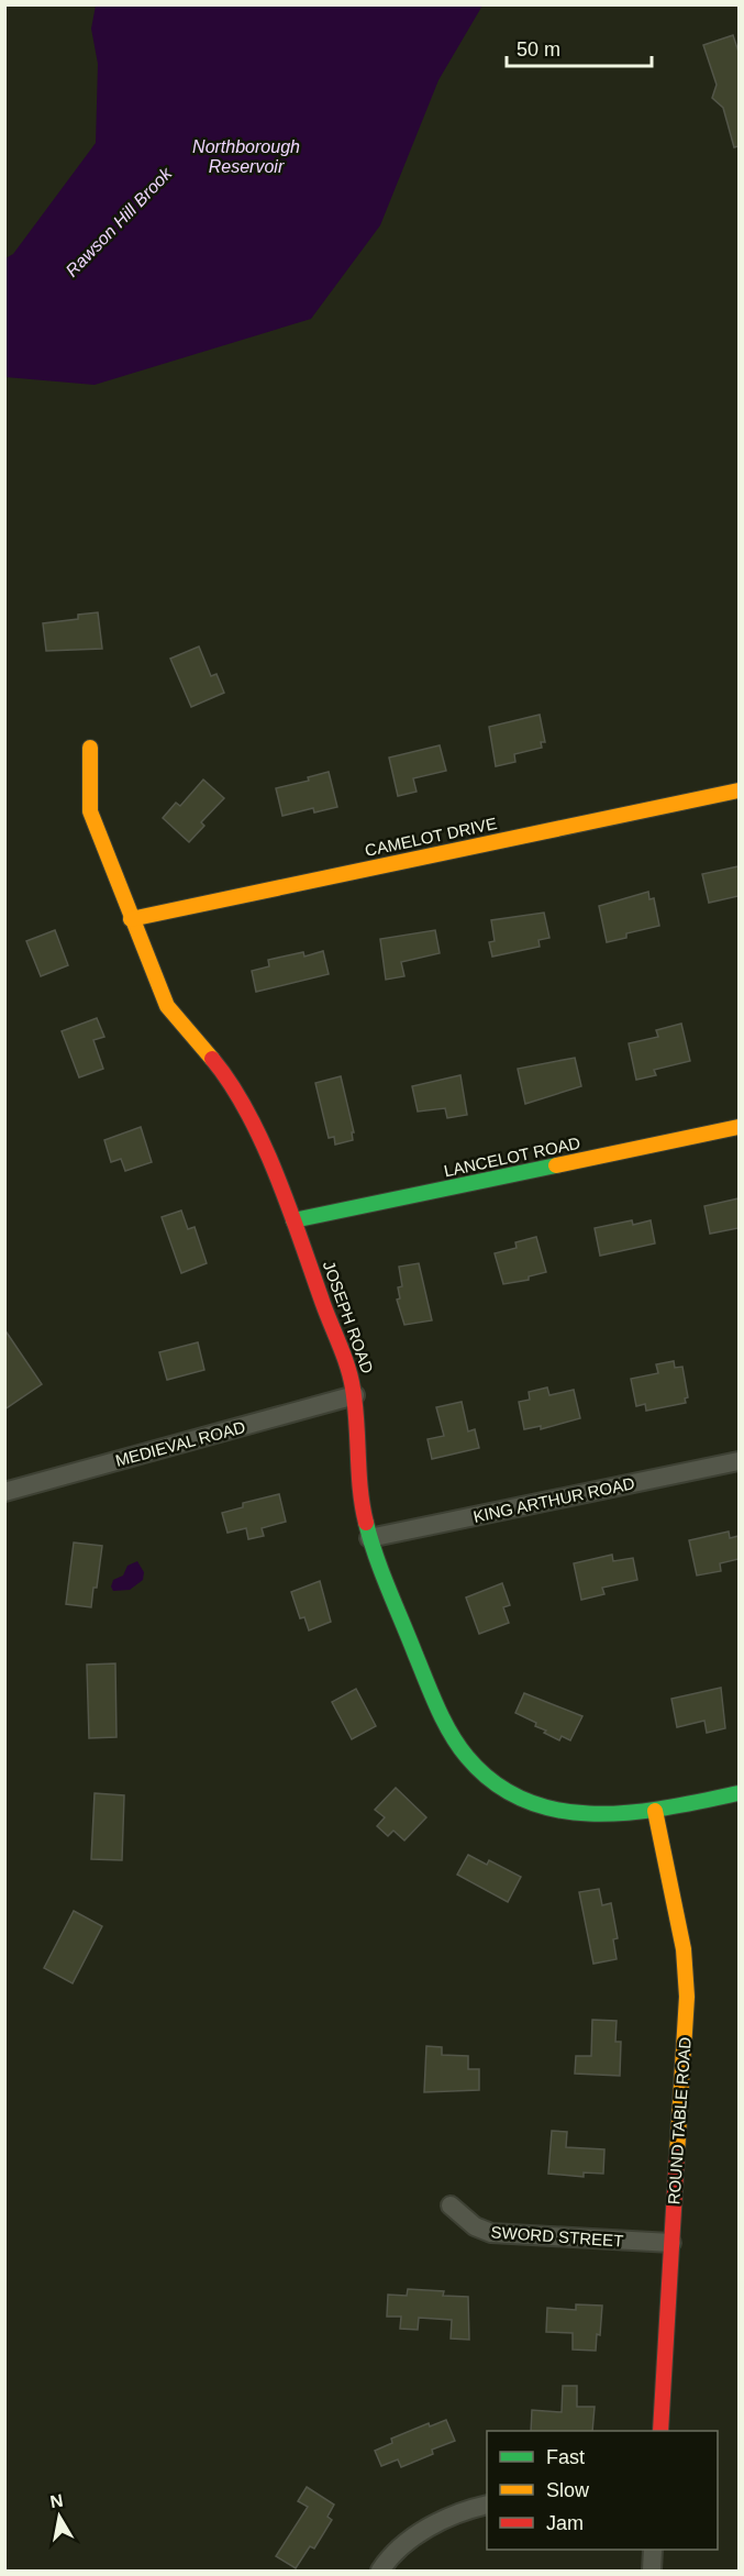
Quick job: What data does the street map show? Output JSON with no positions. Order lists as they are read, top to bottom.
{
  "streets": {
    "street": [
      "CAMELOT DRIVE",
      "LANCELOT ROAD",
      "JOSEPH ROAD",
      "MEDIEVAL ROAD",
      "KING ARTHUR ROAD",
      "ROUND TABLE ROAD",
      "SWORD STREET"
    ]
  },
  "crossings": [
    ["CAMELOT DRIVE", "JOSEPH ROAD"],
    ["LANCELOT ROAD", "JOSEPH ROAD"],
    ["JOSEPH ROAD", "MEDIEVAL ROAD"],
    ["JOSEPH ROAD", "KING ARTHUR ROAD"],
    ["JOSEPH ROAD", "ROUND TABLE ROAD"],
    ["ROUND TABLE ROAD", "SWORD STREET"]
  ],
  "water": ["Northborough Reservoir", "Rawson Hill Brook"],
  "legend": ["Fast", "Slow", "Jam"],
  "scale_bar": "50 m",
  "north": "top"
}
